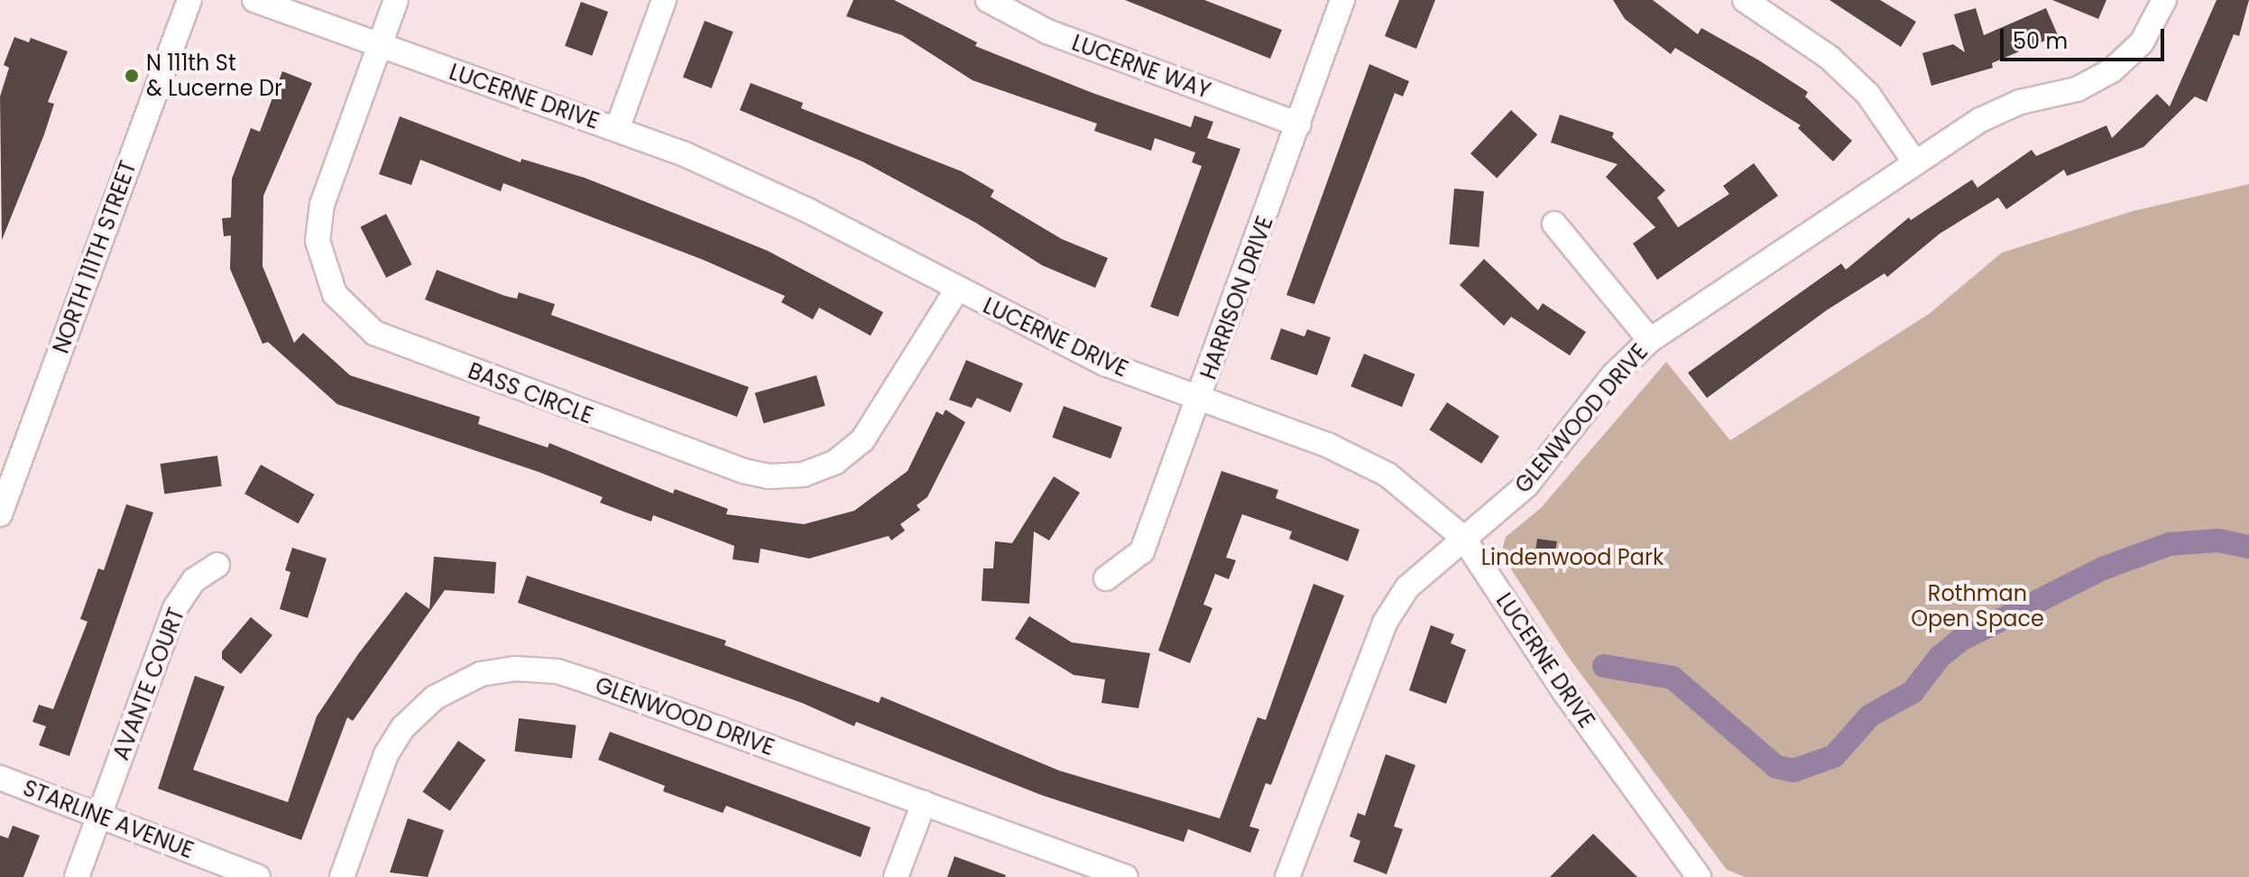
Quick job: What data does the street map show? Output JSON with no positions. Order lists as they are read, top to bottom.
{
  "streets": {
    "street": [
      "LUCERNE WAY",
      "LUCERNE DRIVE",
      "NORTH 111TH STREET",
      "HARRISON DRIVE",
      "BASS CIRCLE",
      "GLENWOOD DRIVE",
      "AVANTE COURT",
      "STARLINE AVENUE"
    ]
  },
  "crossings": [
    ["LUCERNE WAY", "HARRISON DRIVE"],
    ["LUCERNE DRIVE", "HARRISON DRIVE"],
    ["LUCERNE DRIVE", "BASS CIRCLE"],
    ["LUCERNE DRIVE", "GLENWOOD DRIVE"],
    ["AVANTE COURT", "STARLINE AVENUE"]
  ],
  "parks": ["Lindenwood Park", "Rothman Open Space"],
  "places": ["N 111th St & Lucerne Dr"],
  "scale_bar": "50 m"
}
